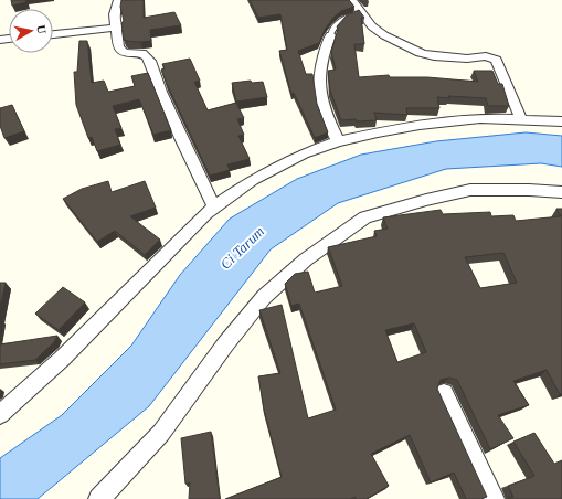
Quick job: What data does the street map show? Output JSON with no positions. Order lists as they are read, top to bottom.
{
  "water": ["Ci Tarum"],
  "north": "right"
}
